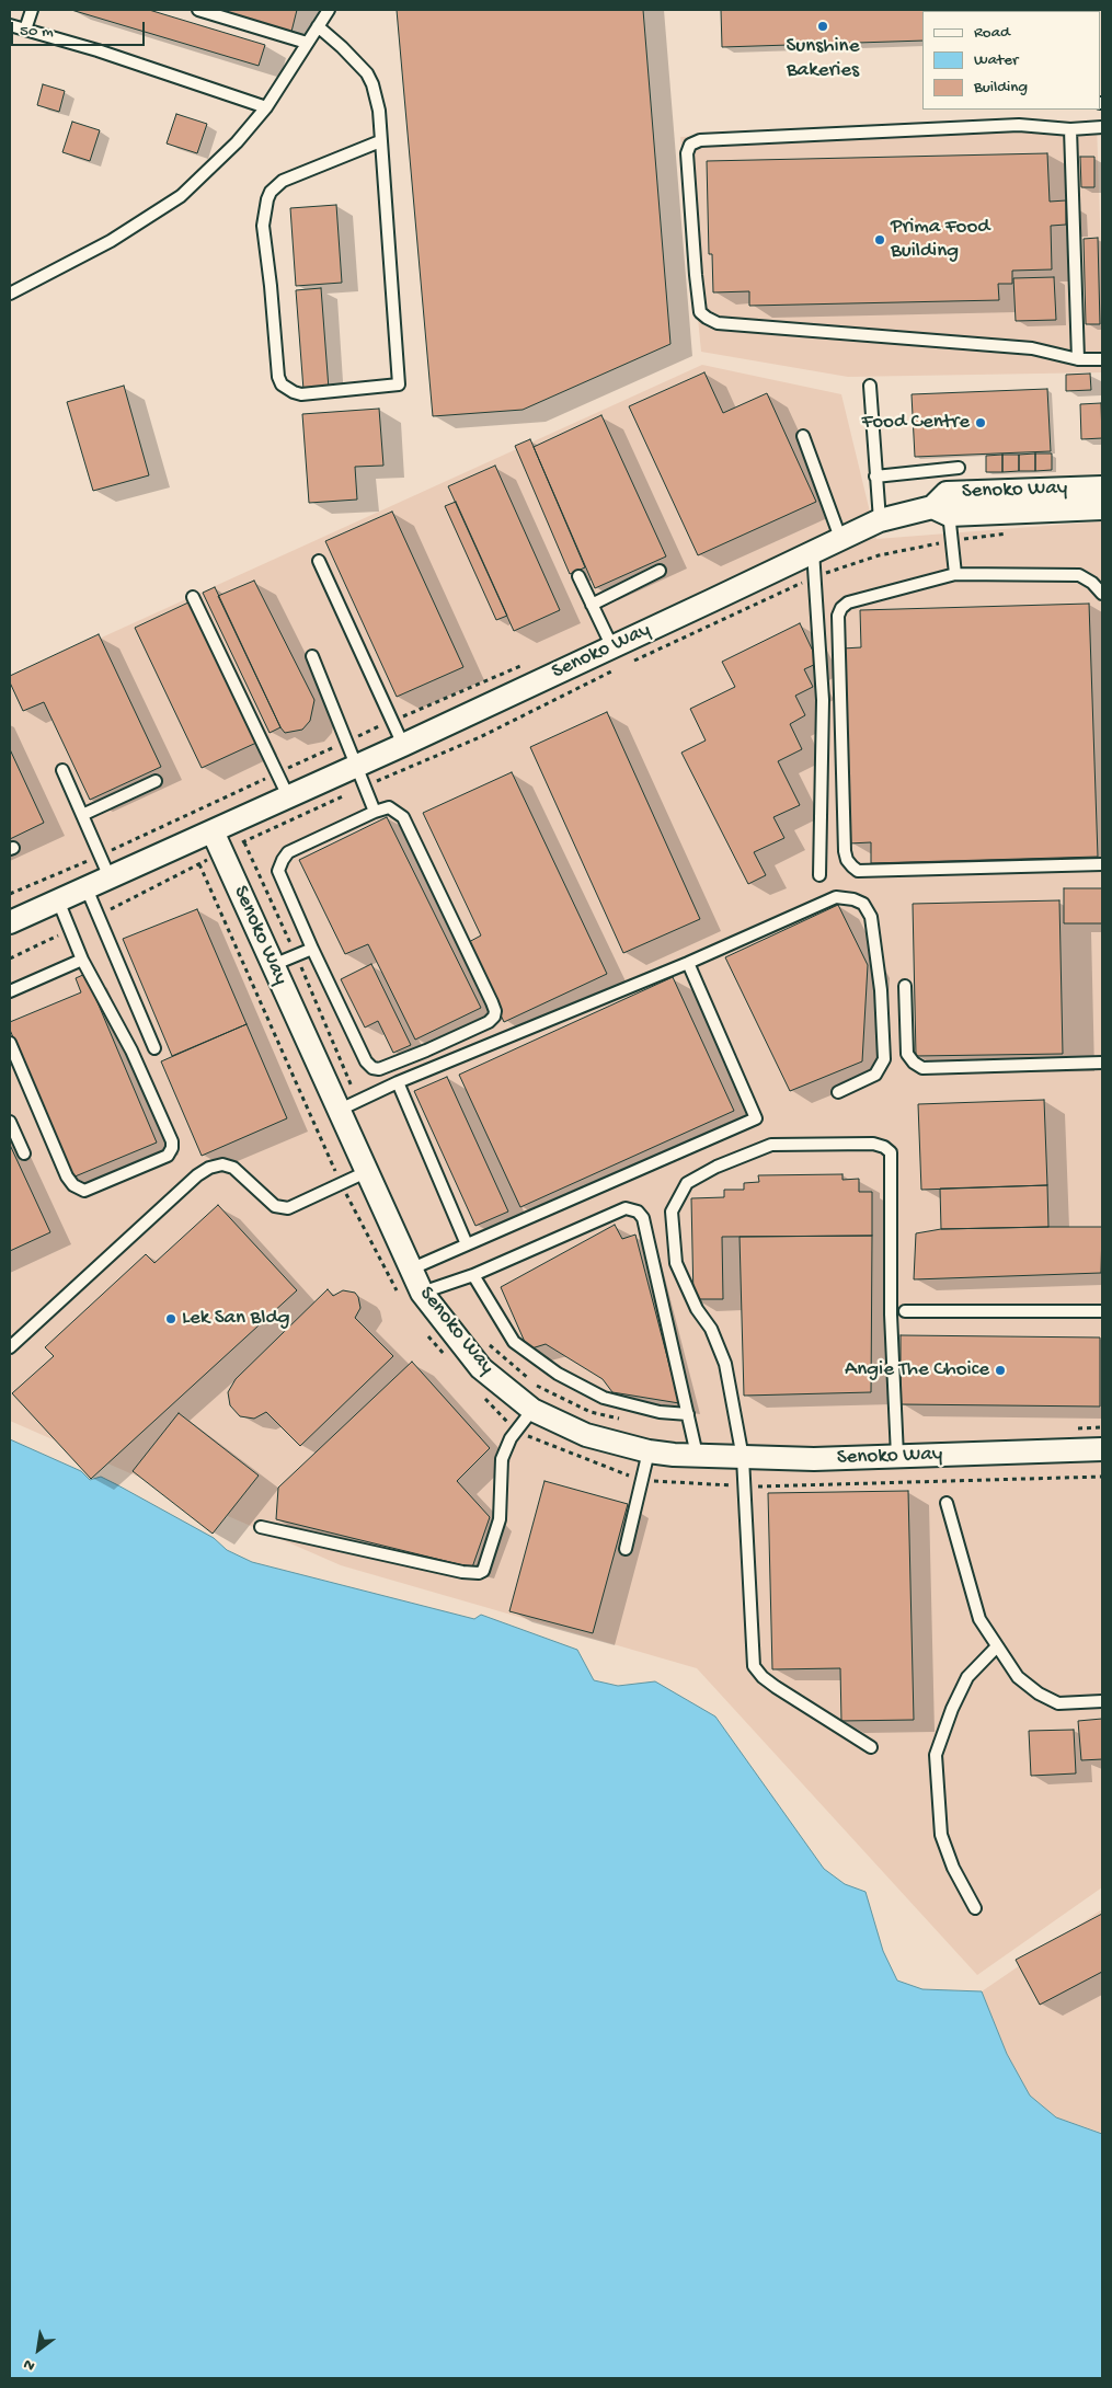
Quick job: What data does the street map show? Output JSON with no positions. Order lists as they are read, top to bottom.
{
  "streets": {
    "street": ["Senoko Way"]
  },
  "places": [
    "Sunshine Bakeries",
    "Prima Food Building",
    "Food Centre",
    "Lek San Bldg",
    "Angie The Choice"
  ],
  "legend": ["Road", "Water", "Building"],
  "scale_bar": "50 m",
  "north": "bottom left"
}
